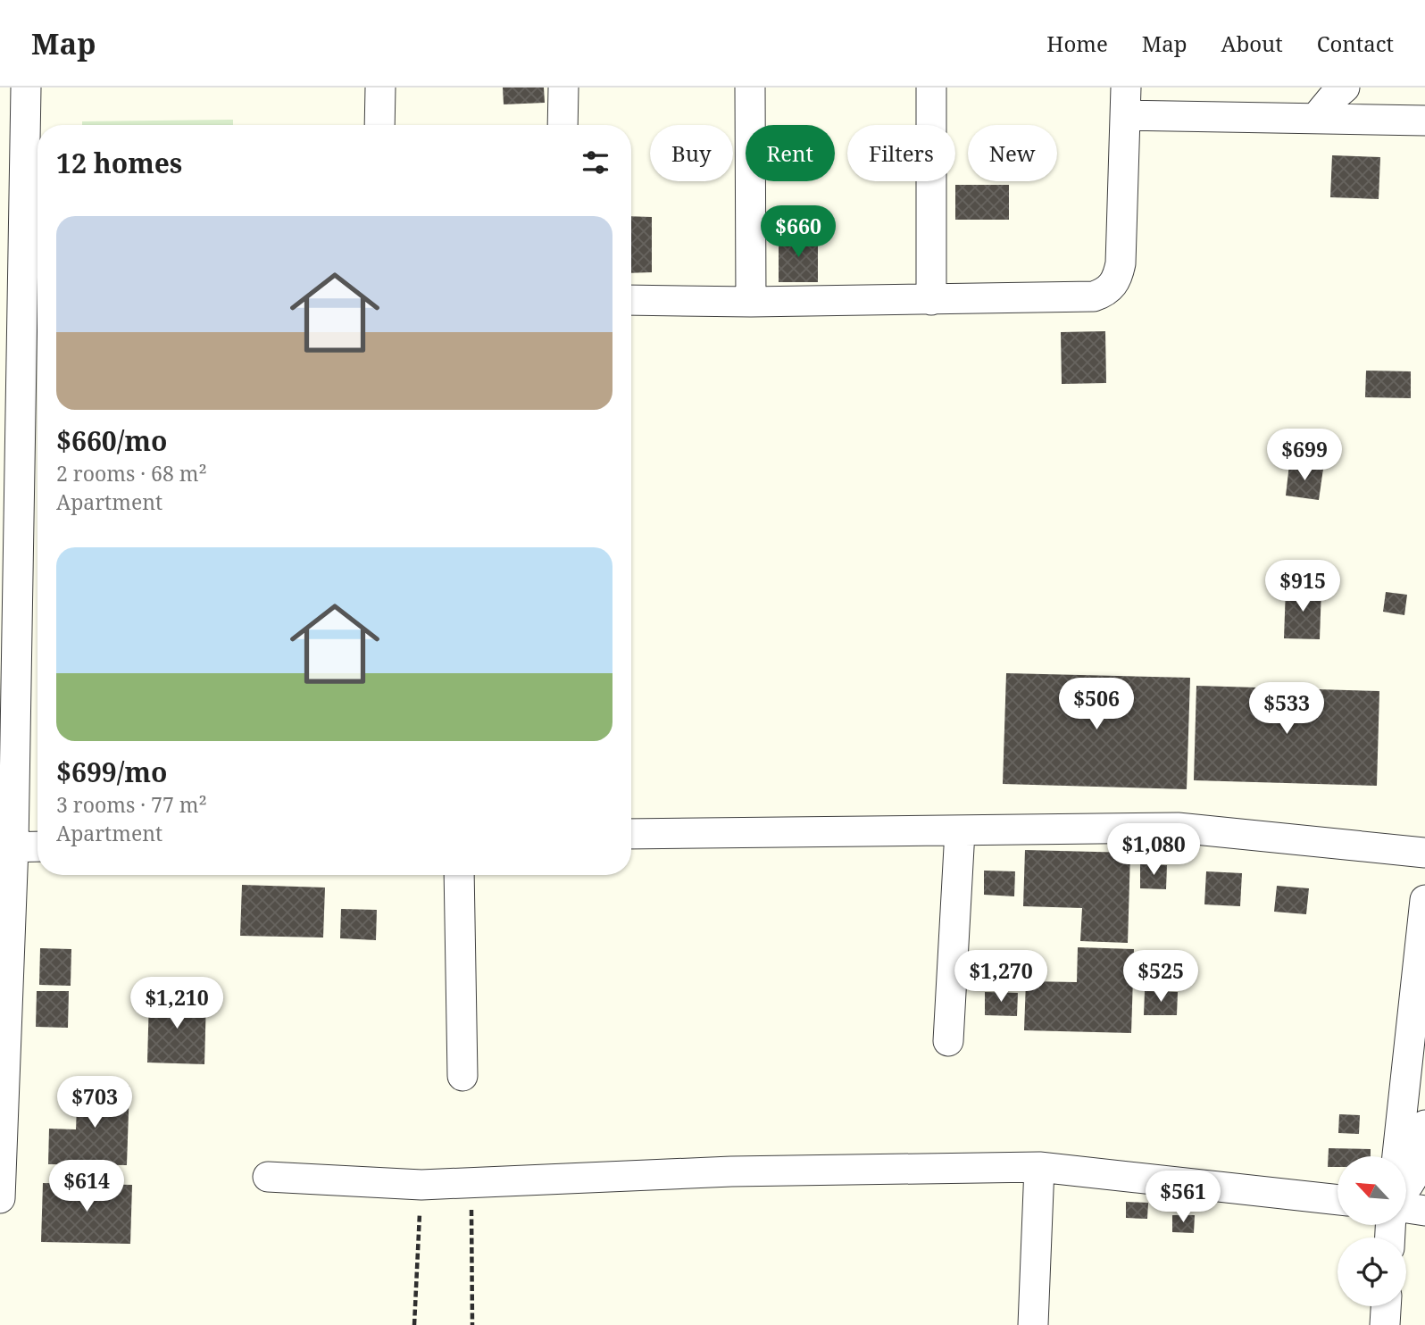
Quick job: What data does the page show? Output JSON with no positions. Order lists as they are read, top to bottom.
{
  "north": "top left",
  "page": {
    "header": "Map",
    "nav": [
      "Home",
      "Map",
      "About",
      "Contact"
    ],
    "chip": [
      "Buy",
      "Rent",
      "Filters",
      "New"
    ],
    "heading": "12 homes",
    "list": [
      {
        "name": "$660/mo",
        "note": "2 rooms · 68 m² · Apartment"
      },
      {
        "name": "$699/mo",
        "note": "3 rooms · 77 m² · Apartment"
      }
    ],
    "price": [
      "$660",
      "$699",
      "$915",
      "$506",
      "$533",
      "$1,080",
      "$1,270",
      "$525",
      "$1,210",
      "$703",
      "$614",
      "$561"
    ]
  }
}
